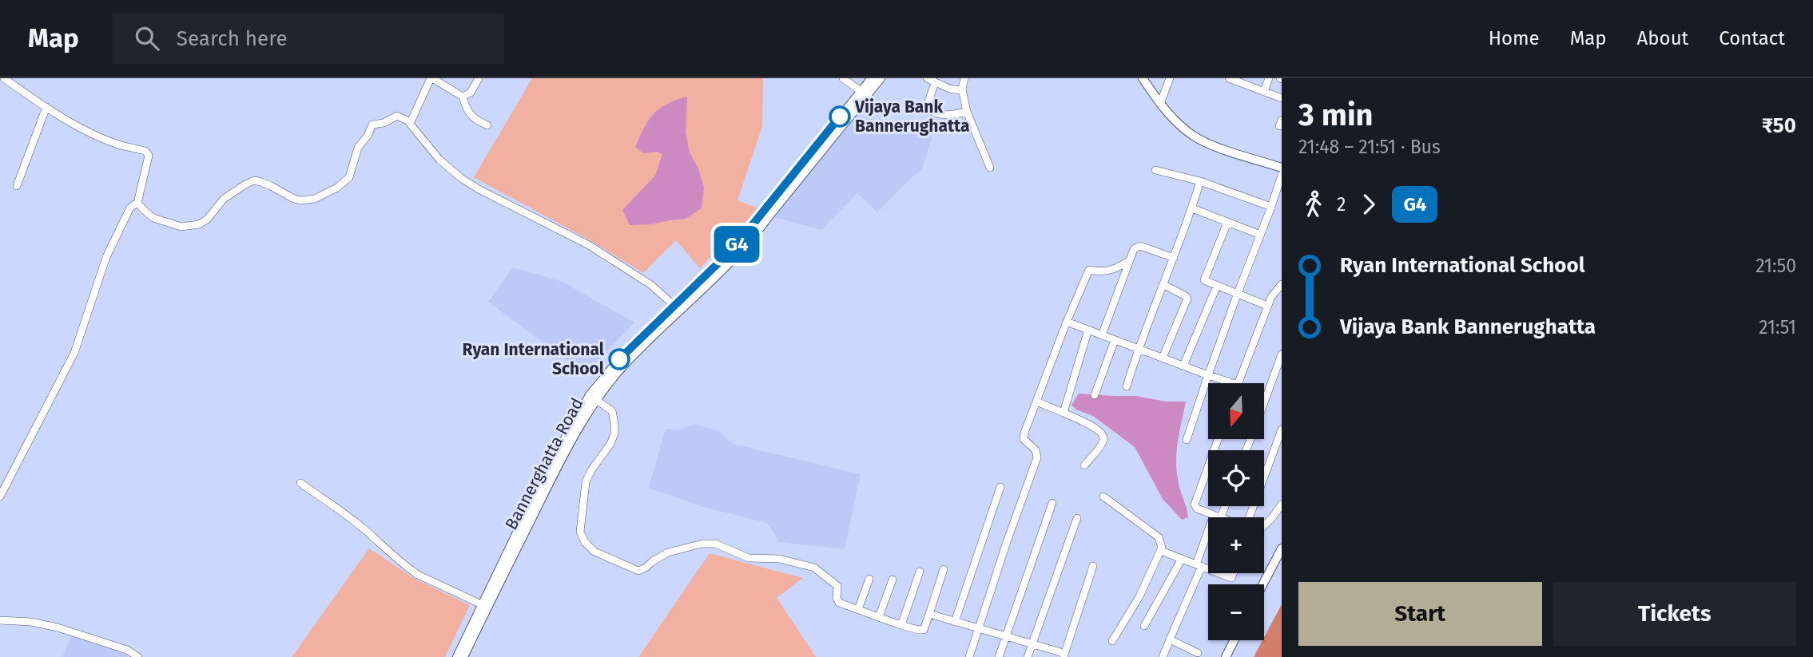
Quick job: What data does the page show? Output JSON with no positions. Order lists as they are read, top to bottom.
{
  "streets": {
    "main road": ["Bannerghatta Road"]
  },
  "places": ["Vijaya Bank Bannerughatta", "Ryan International School"],
  "lines": ["bus line G4"],
  "north": "bottom",
  "page": {
    "header": "Map",
    "search": "Search here",
    "nav": [
      "Home",
      "Map",
      "About",
      "Contact"
    ],
    "on_map": "G4",
    "heading": ["3 min", "21:48 – 21:51 · Bus", "₹50"],
    "legs": ["2", "G4"],
    "list": [
      {
        "name": "Ryan International School",
        "value": "21:50"
      },
      {
        "name": "Vijaya Bank Bannerughatta",
        "value": "21:51"
      }
    ],
    "map_buttons": ["+", "−"],
    "buttons": ["Start", "Tickets"]
  }
}
